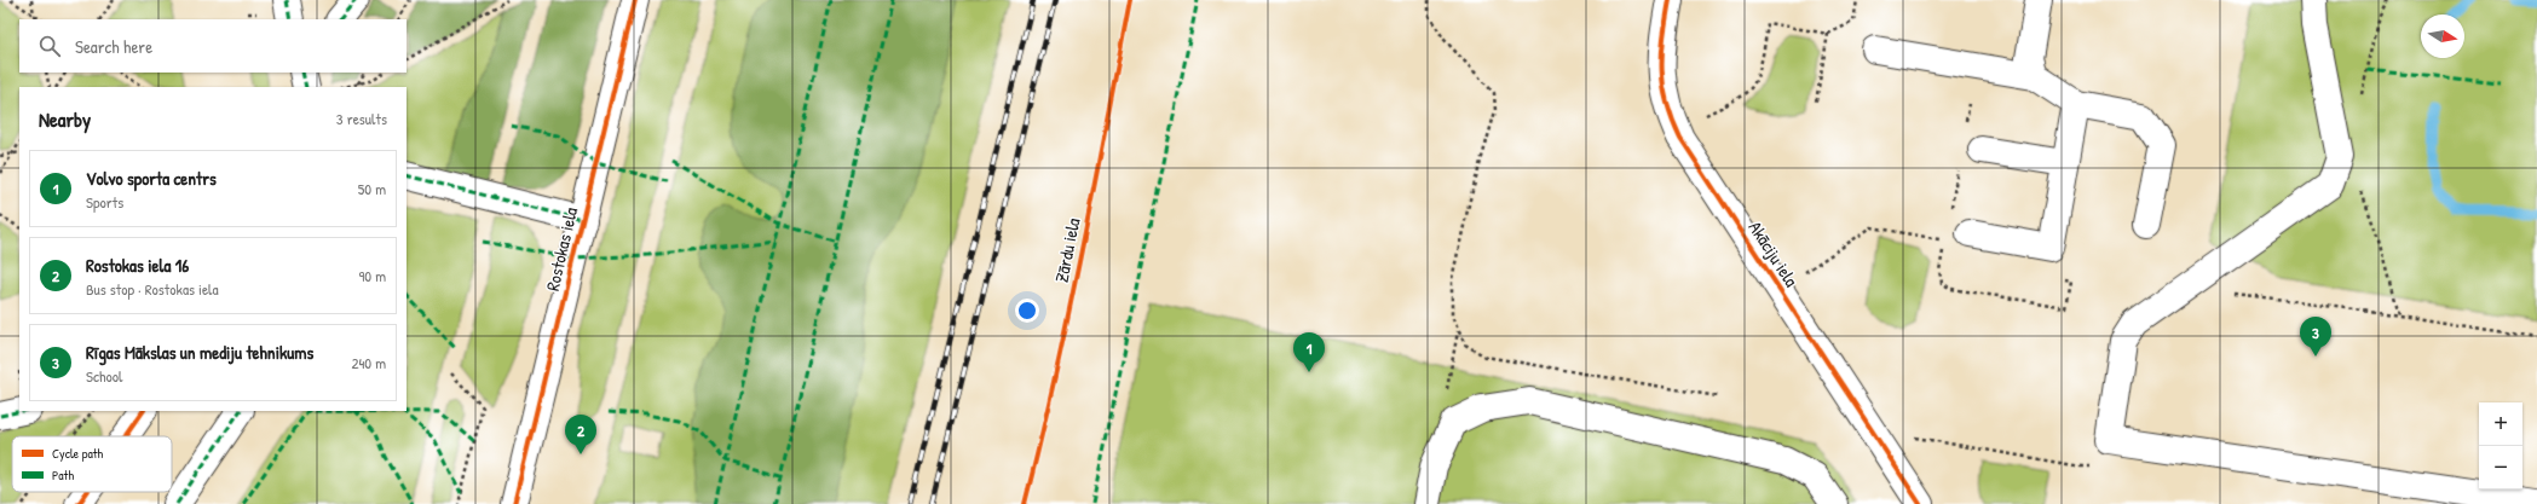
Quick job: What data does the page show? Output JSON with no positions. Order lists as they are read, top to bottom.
{
  "streets": {
    "street": ["Rostokas iela", "Akāciju iela"],
    "cycle path": ["Zārdu iela"]
  },
  "legend": ["Cycle path", "Path"],
  "north": "right",
  "page": {
    "search": "Search here",
    "heading": ["Nearby", "3 results"],
    "list": [
      {
        "mark": "1",
        "name": "Volvo sporta centrs",
        "note": "Sports",
        "value": "50 m"
      },
      {
        "mark": "2",
        "name": "Rostokas iela 16",
        "note": "Bus stop · Rostokas iela",
        "value": "90 m"
      },
      {
        "mark": "3",
        "name": "Rīgas Mākslas un mediju tehnikums",
        "note": "School",
        "value": "240 m"
      }
    ],
    "pins": ["3", "1", "2"],
    "map_buttons": ["+", "−"]
  }
}
